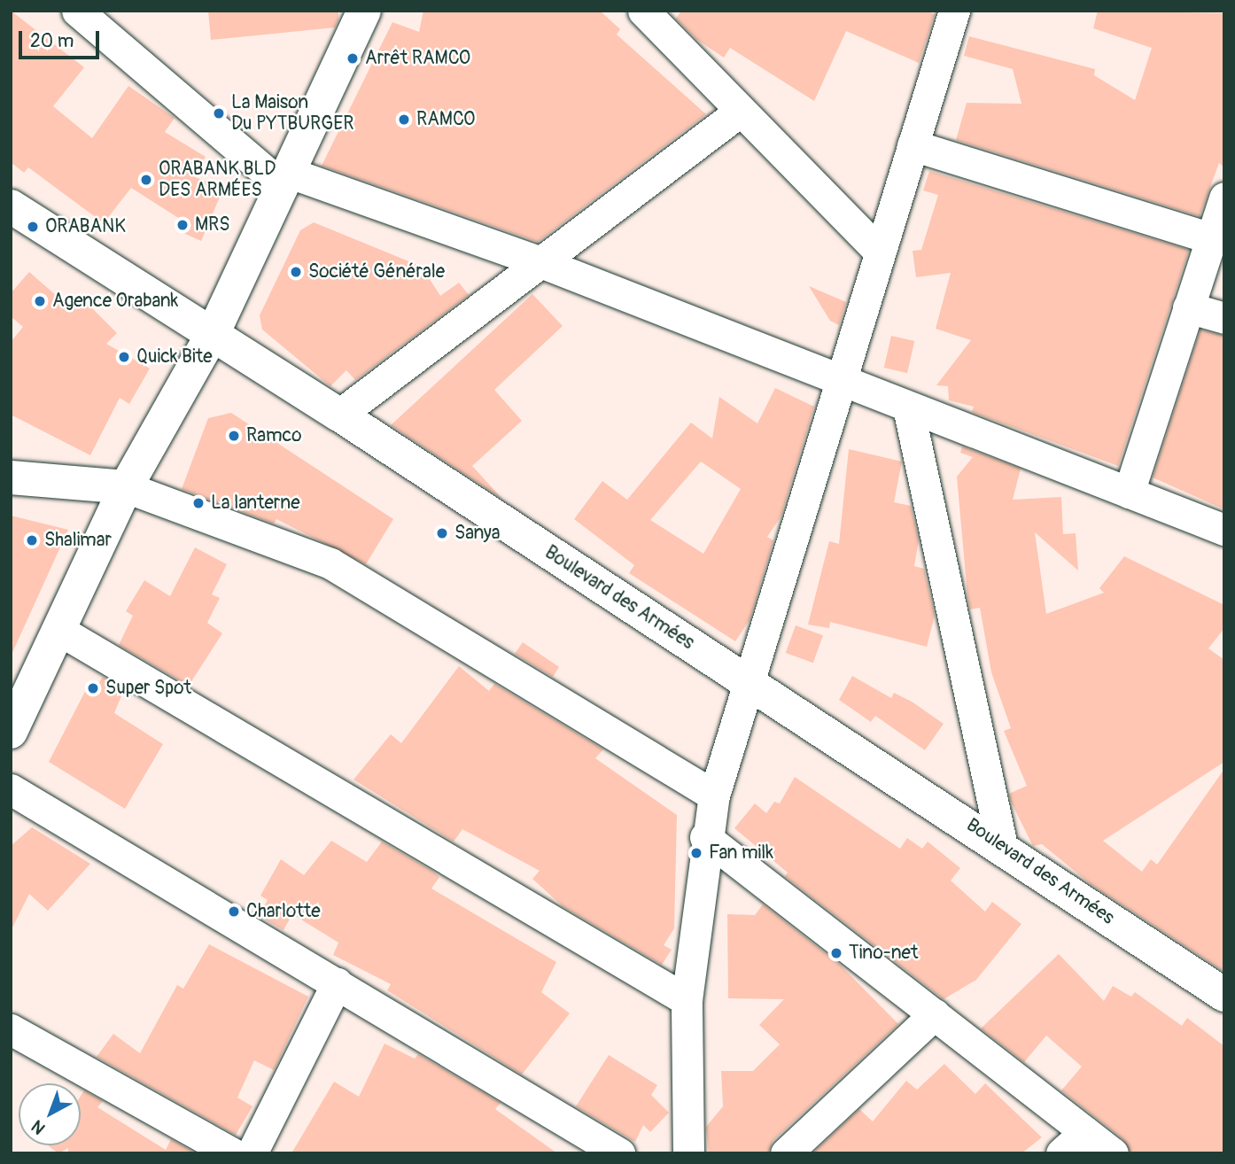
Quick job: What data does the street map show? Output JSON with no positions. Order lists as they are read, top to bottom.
{
  "streets": {
    "main road": ["Boulevard des Armées"]
  },
  "places": [
    "Arrêt RAMCO",
    "La Maison Du PYTBURGER",
    "RAMCO",
    "ORABANK BLD DES ARMÉES",
    "MRS",
    "ORABANK",
    "Société Générale",
    "Agence Orabank",
    "Quick Bite",
    "Ramco",
    "La lanterne",
    "Sanya",
    "Shalimar",
    "Super Spot",
    "Fan milk",
    "Charlotte",
    "Tino-net"
  ],
  "scale_bar": "20 m",
  "north": "bottom left"
}
